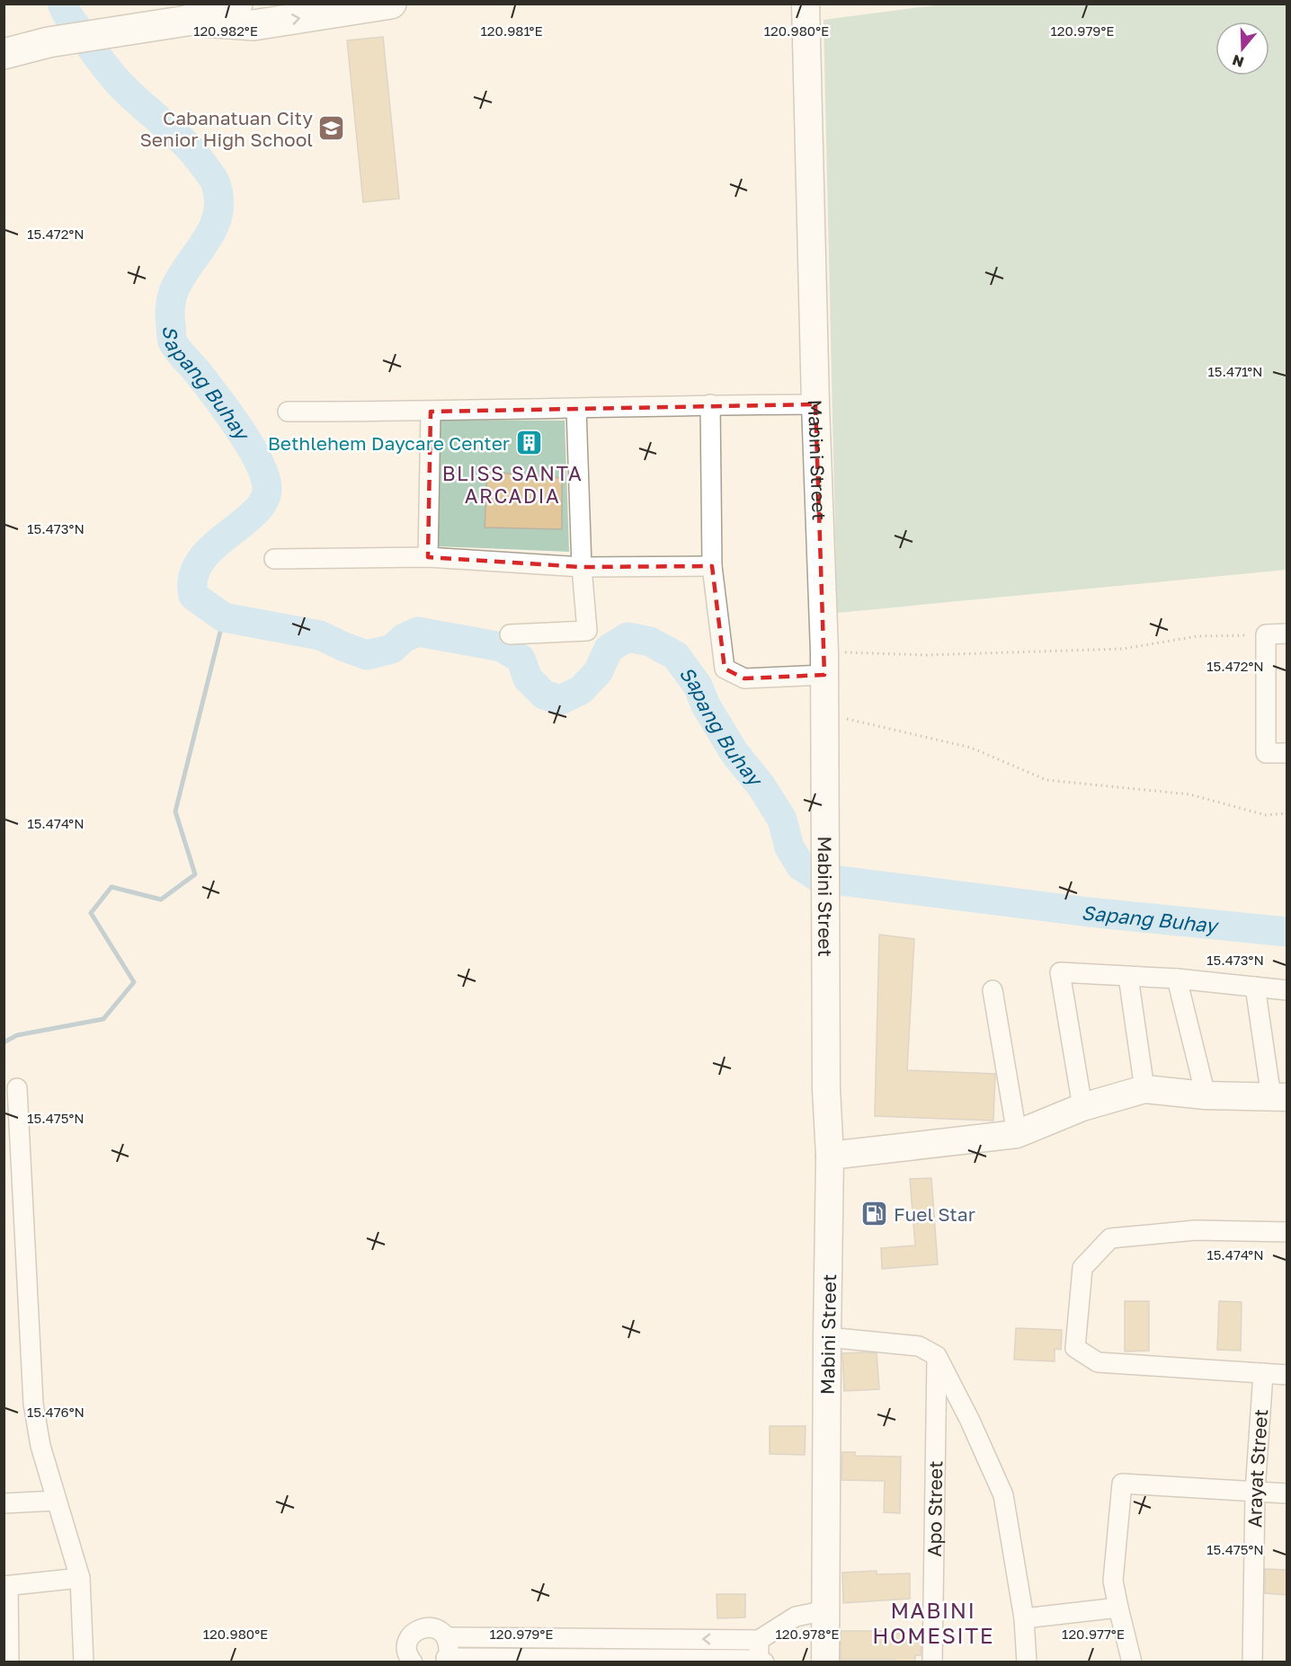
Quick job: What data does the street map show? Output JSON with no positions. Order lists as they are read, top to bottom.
{
  "streets": {
    "main road": ["Mabini Street"],
    "street": ["Arayat Street", "Apo Street"]
  },
  "districts": ["BLISS SANTA ARCADIA", "MABINI HOMESITE"],
  "water": ["Sapang Buhay"],
  "places": {
    "school or university": ["Cabanatuan City Senior High School"],
    "building": ["Bethlehem Daycare Center"],
    "fuel station": ["Fuel Star"]
  },
  "north": "bottom",
  "coordinates": [
    "120.981°E",
    "120.980°E",
    "120.979°E",
    "120.982°E",
    "15.472°N",
    "15.471°N",
    "15.473°N",
    "15.474°N",
    "15.475°N",
    "15.476°N",
    "120.978°E",
    "120.977°E"
  ]
}
